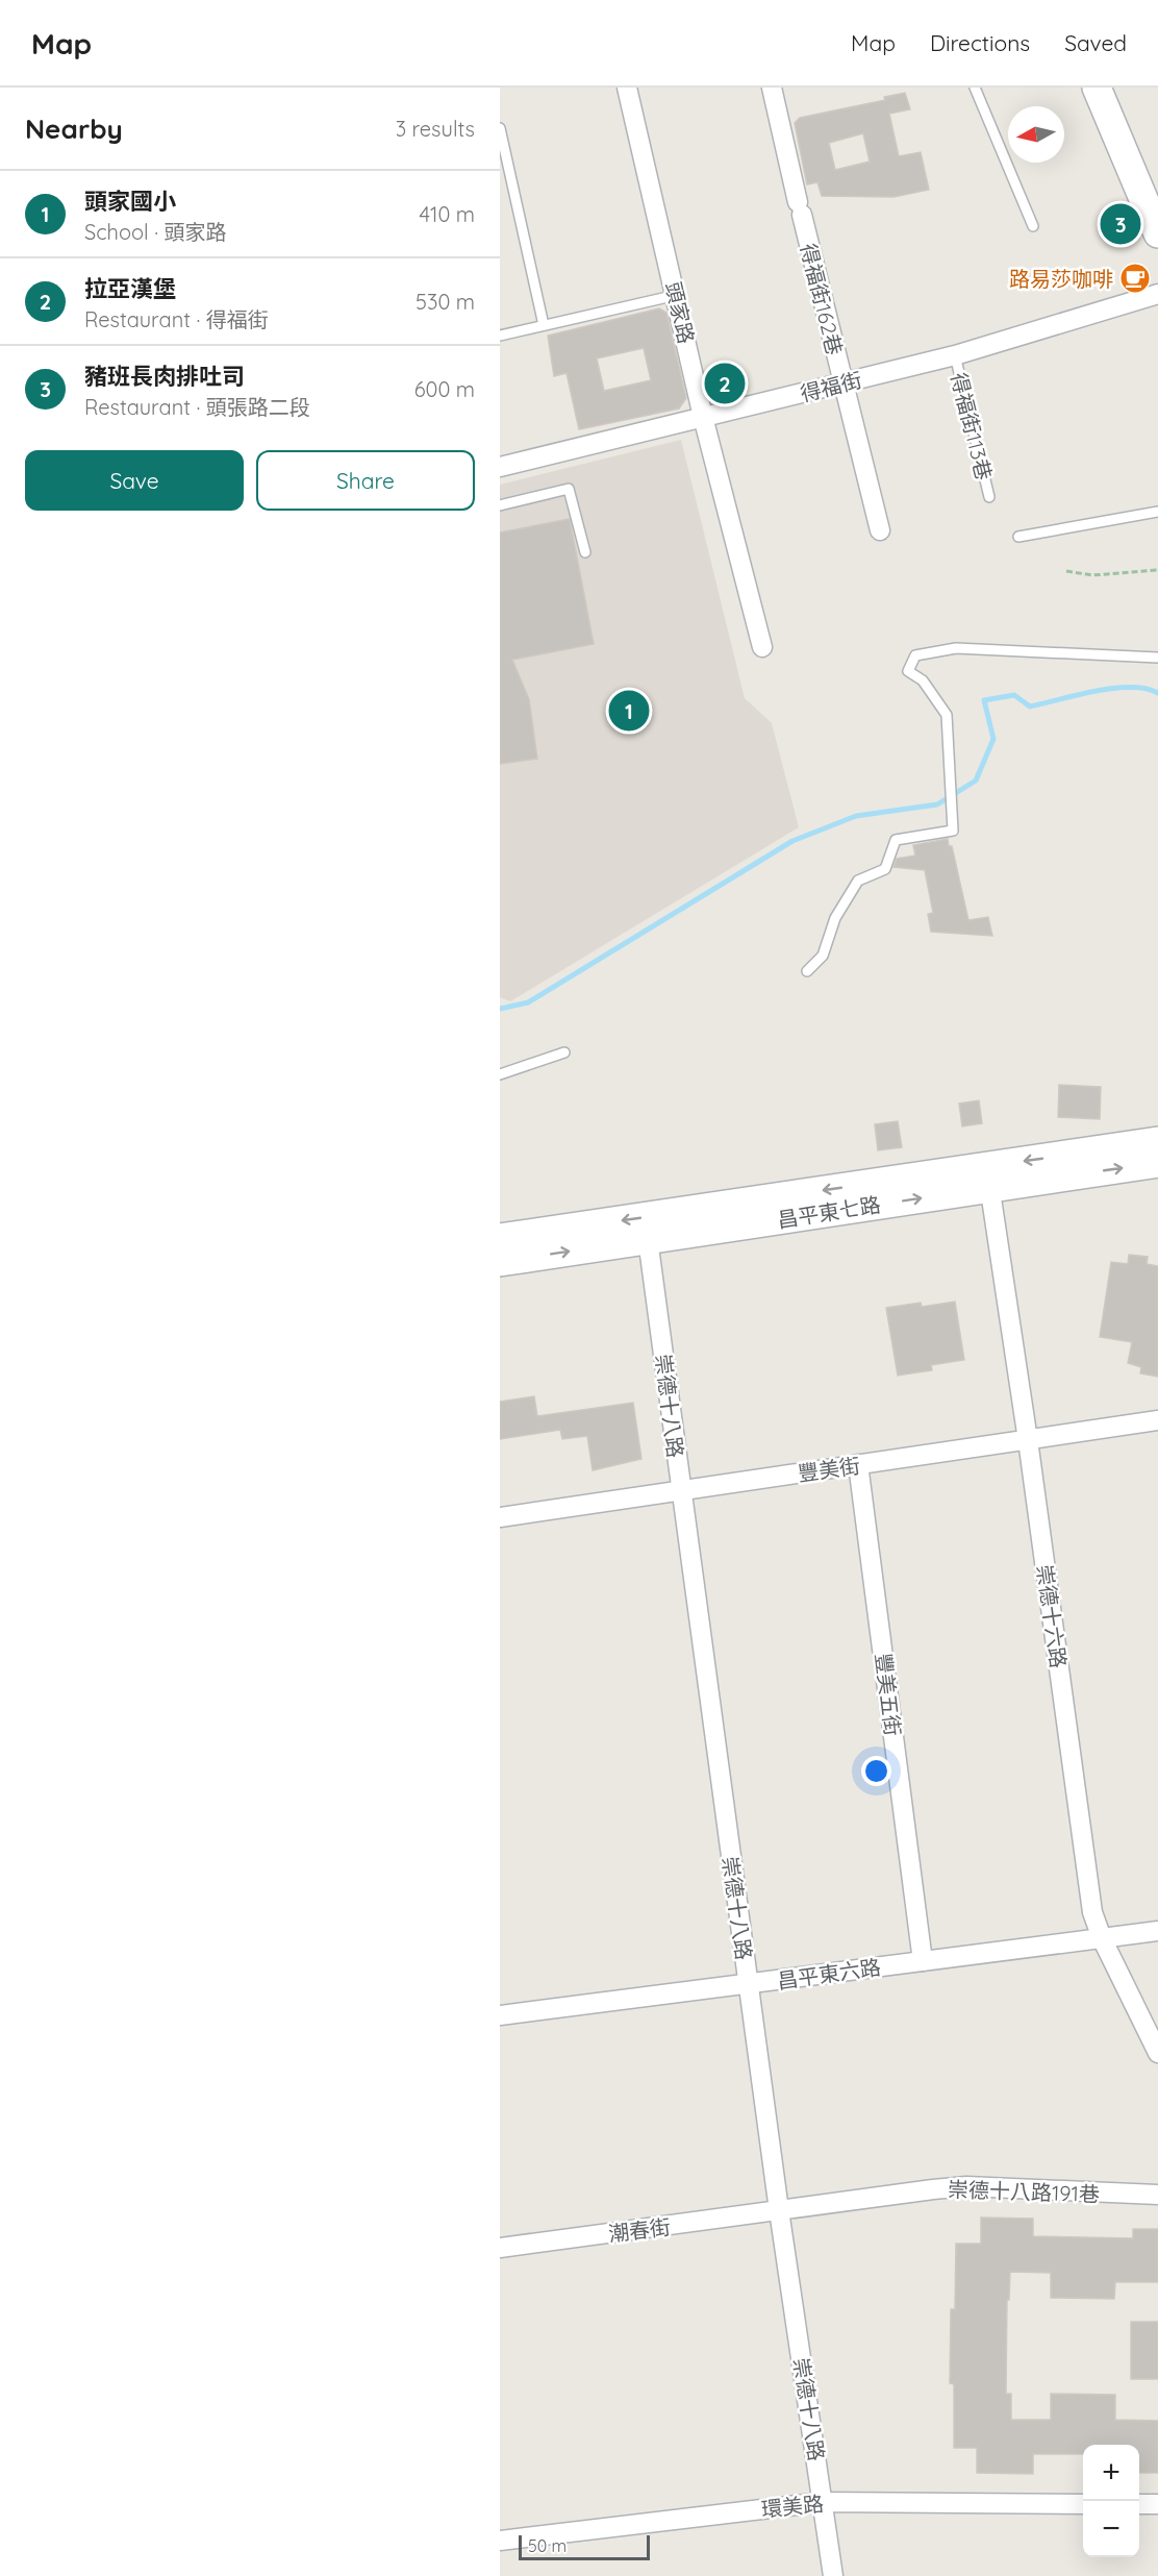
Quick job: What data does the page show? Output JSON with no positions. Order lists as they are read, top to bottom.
{
  "streets": {
    "street": [
      "得福街162巷",
      "頭家路",
      "得福街",
      "昌平東七路",
      "崇德十八路",
      "豐美街",
      "崇德十六路",
      "豐美五街",
      "昌平東六路",
      "崇德十八路191巷",
      "潮春街",
      "環美路"
    ],
    "lane": ["得福街113巷"]
  },
  "crossings": [
    ["得福街162巷", "得福街"],
    ["頭家路", "得福街"],
    ["得福街", "得福街113巷"],
    ["昌平東七路", "崇德十八路"],
    ["昌平東七路", "崇德十六路"],
    ["崇德十八路", "豐美街"],
    ["崇德十八路", "昌平東六路"],
    ["崇德十八路", "崇德十八路191巷"],
    ["崇德十八路", "潮春街"],
    ["崇德十八路", "環美路"],
    ["豐美街", "崇德十六路"],
    ["豐美街", "豐美五街"],
    ["崇德十六路", "昌平東六路"],
    ["豐美五街", "昌平東六路"],
    ["崇德十八路191巷", "潮春街"]
  ],
  "places": {
    "cafe": ["路易莎咖啡"]
  },
  "scale_bar": "50 m",
  "north": "left",
  "page": {
    "header": "Map",
    "nav": ["Map", "Directions", "Saved"],
    "heading": ["Nearby", "3 results"],
    "list": [
      {
        "mark": "1",
        "name": "頭家國小",
        "note": "School · 頭家路",
        "value": "410 m"
      },
      {
        "mark": "2",
        "name": "拉亞漢堡",
        "note": "Restaurant · 得福街",
        "value": "530 m"
      },
      {
        "mark": "3",
        "name": "豬班長肉排吐司",
        "note": "Restaurant · 頭張路二段",
        "value": "600 m"
      }
    ],
    "pins": ["3", "2", "1"],
    "buttons": ["Save", "Share"],
    "map_buttons": ["+", "−"],
    "scale": "50 m"
  }
}
